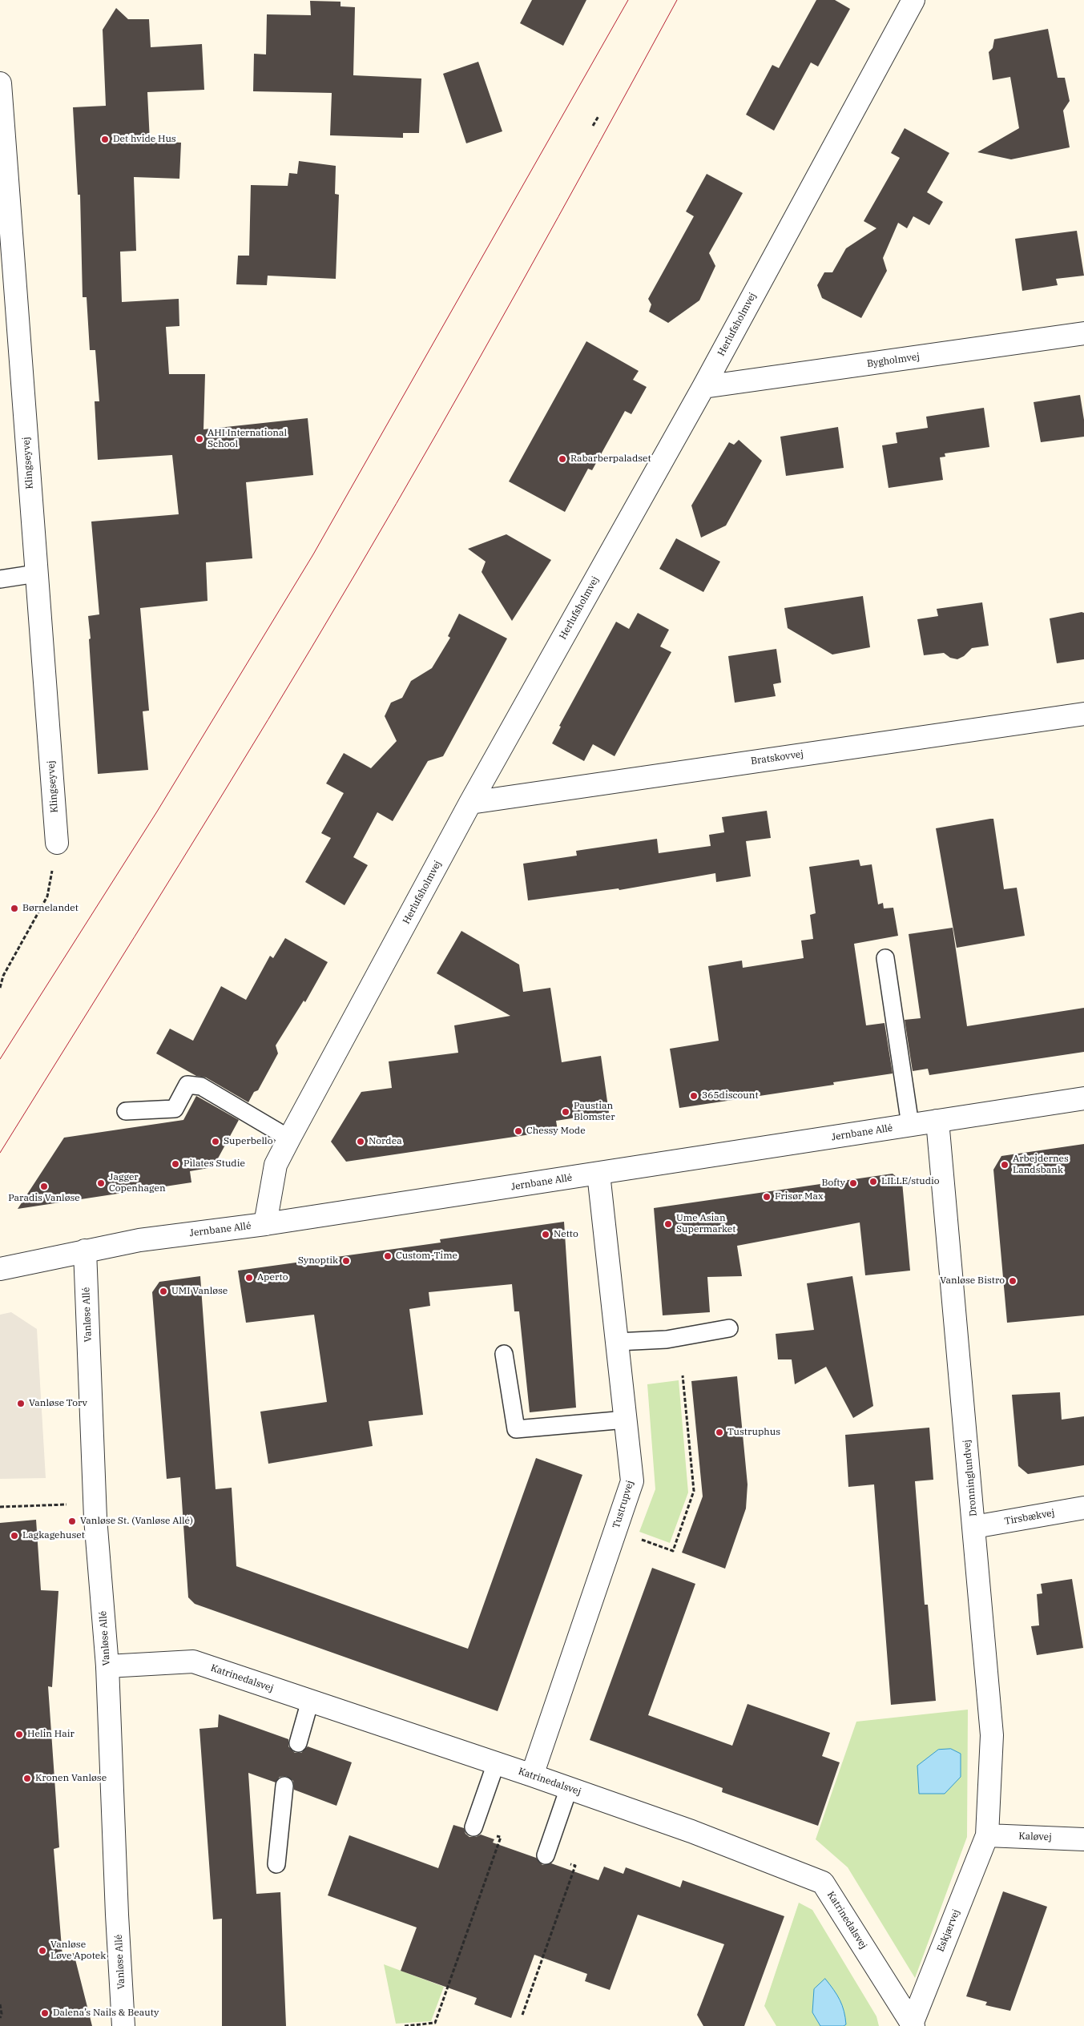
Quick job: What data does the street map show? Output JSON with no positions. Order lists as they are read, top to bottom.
{
  "streets": {
    "street": [
      "Herlufsholmvej",
      "Bygholmvej",
      "Klingseyvej",
      "Bratskovvej",
      "Jernbane Allé",
      "Vanløse Allé",
      "Dronninglundvej",
      "Tustrupvej",
      "Tirsbækvej",
      "Katrinedalsvej",
      "Kaløvej",
      "Eskjærvej"
    ]
  },
  "crossings": [
    ["Herlufsholmvej", "Bygholmvej"],
    ["Herlufsholmvej", "Bratskovvej"],
    ["Herlufsholmvej", "Jernbane Allé"],
    ["Jernbane Allé", "Vanløse Allé"],
    ["Jernbane Allé", "Dronninglundvej"],
    ["Jernbane Allé", "Tustrupvej"],
    ["Vanløse Allé", "Katrinedalsvej"],
    ["Dronninglundvej", "Tirsbækvej"],
    ["Dronninglundvej", "Kaløvej"],
    ["Dronninglundvej", "Eskjærvej"],
    ["Tustrupvej", "Katrinedalsvej"],
    ["Katrinedalsvej", "Eskjærvej"],
    ["Kaløvej", "Eskjærvej"]
  ],
  "places": [
    "Det hvide Hus",
    "AHI International School",
    "Rabarberpaladset",
    "Børnelandet",
    "365discount",
    "Paustian Blomster",
    "Chessy Mode",
    "Superbello",
    "Nordea",
    "Pilates Studie",
    "Arbejdernes Landsbank",
    "LILLE/studio",
    "Jagger Copenhagen",
    "Bofty",
    "Paradis Vanløse",
    "Frisør Max",
    "Ume Asian Supermarket",
    "Netto",
    "Custom-Time",
    "Synoptik",
    "Aperto",
    "Vanløse Bistro",
    "UMI Vanløse",
    "Vanløse Torv",
    "Tustruphus",
    "Vanløse St. (Vanløse Allé)",
    "Lagkagehuset",
    "Helin Hair",
    "Kronen Vanløse",
    "Vanløse Løve Apotek",
    "Dalena’s Nails & Beauty"
  ]
}
